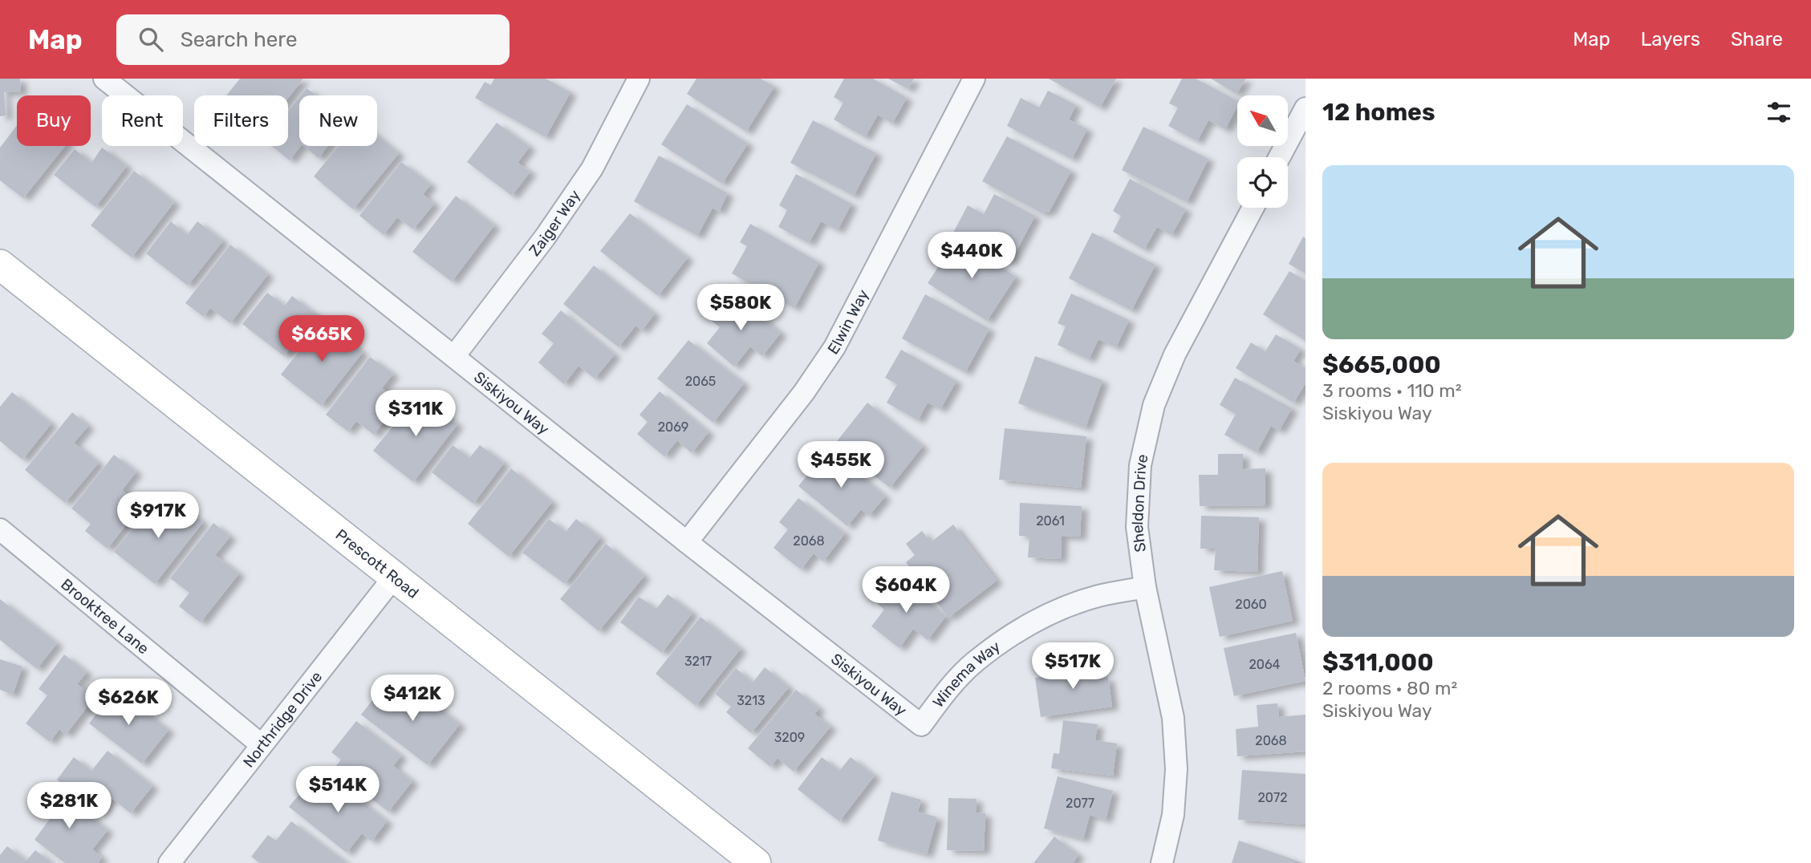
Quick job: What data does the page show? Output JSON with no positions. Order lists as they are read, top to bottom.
{
  "streets": {
    "main road": ["Prescott Road"],
    "street": [
      "Zaiger Way",
      "Elwin Way",
      "Siskiyou Way",
      "Sheldon Drive",
      "Brooktree Lane",
      "Winema Way",
      "Northridge Drive"
    ]
  },
  "crossings": [
    ["Zaiger Way", "Siskiyou Way"],
    ["Elwin Way", "Siskiyou Way"],
    ["Siskiyou Way", "Winema Way"],
    ["Sheldon Drive", "Winema Way"],
    ["Prescott Road", "Northridge Drive"],
    ["Brooktree Lane", "Northridge Drive"]
  ],
  "house_numbers": [
    "2065",
    "2069",
    "2061",
    "2068",
    "2060",
    "3217",
    "2064",
    "3213",
    "3209",
    "2068",
    "2072",
    "2077"
  ],
  "north": "top left",
  "page": {
    "header": "Map",
    "search": "Search here",
    "nav": ["Map", "Layers", "Share"],
    "heading": "12 homes",
    "chip": [
      "Buy",
      "Rent",
      "Filters",
      "New"
    ],
    "list": [
      {
        "name": "$665,000",
        "note": "3 rooms · 110 m² · Siskiyou Way"
      },
      {
        "name": "$311,000",
        "note": "2 rooms · 80 m² · Siskiyou Way"
      }
    ],
    "price": [
      "$440K",
      "$580K",
      "$665K",
      "$311K",
      "$455K",
      "$917K",
      "$604K",
      "$517K",
      "$412K",
      "$626K",
      "$514K",
      "$281K"
    ]
  }
}
